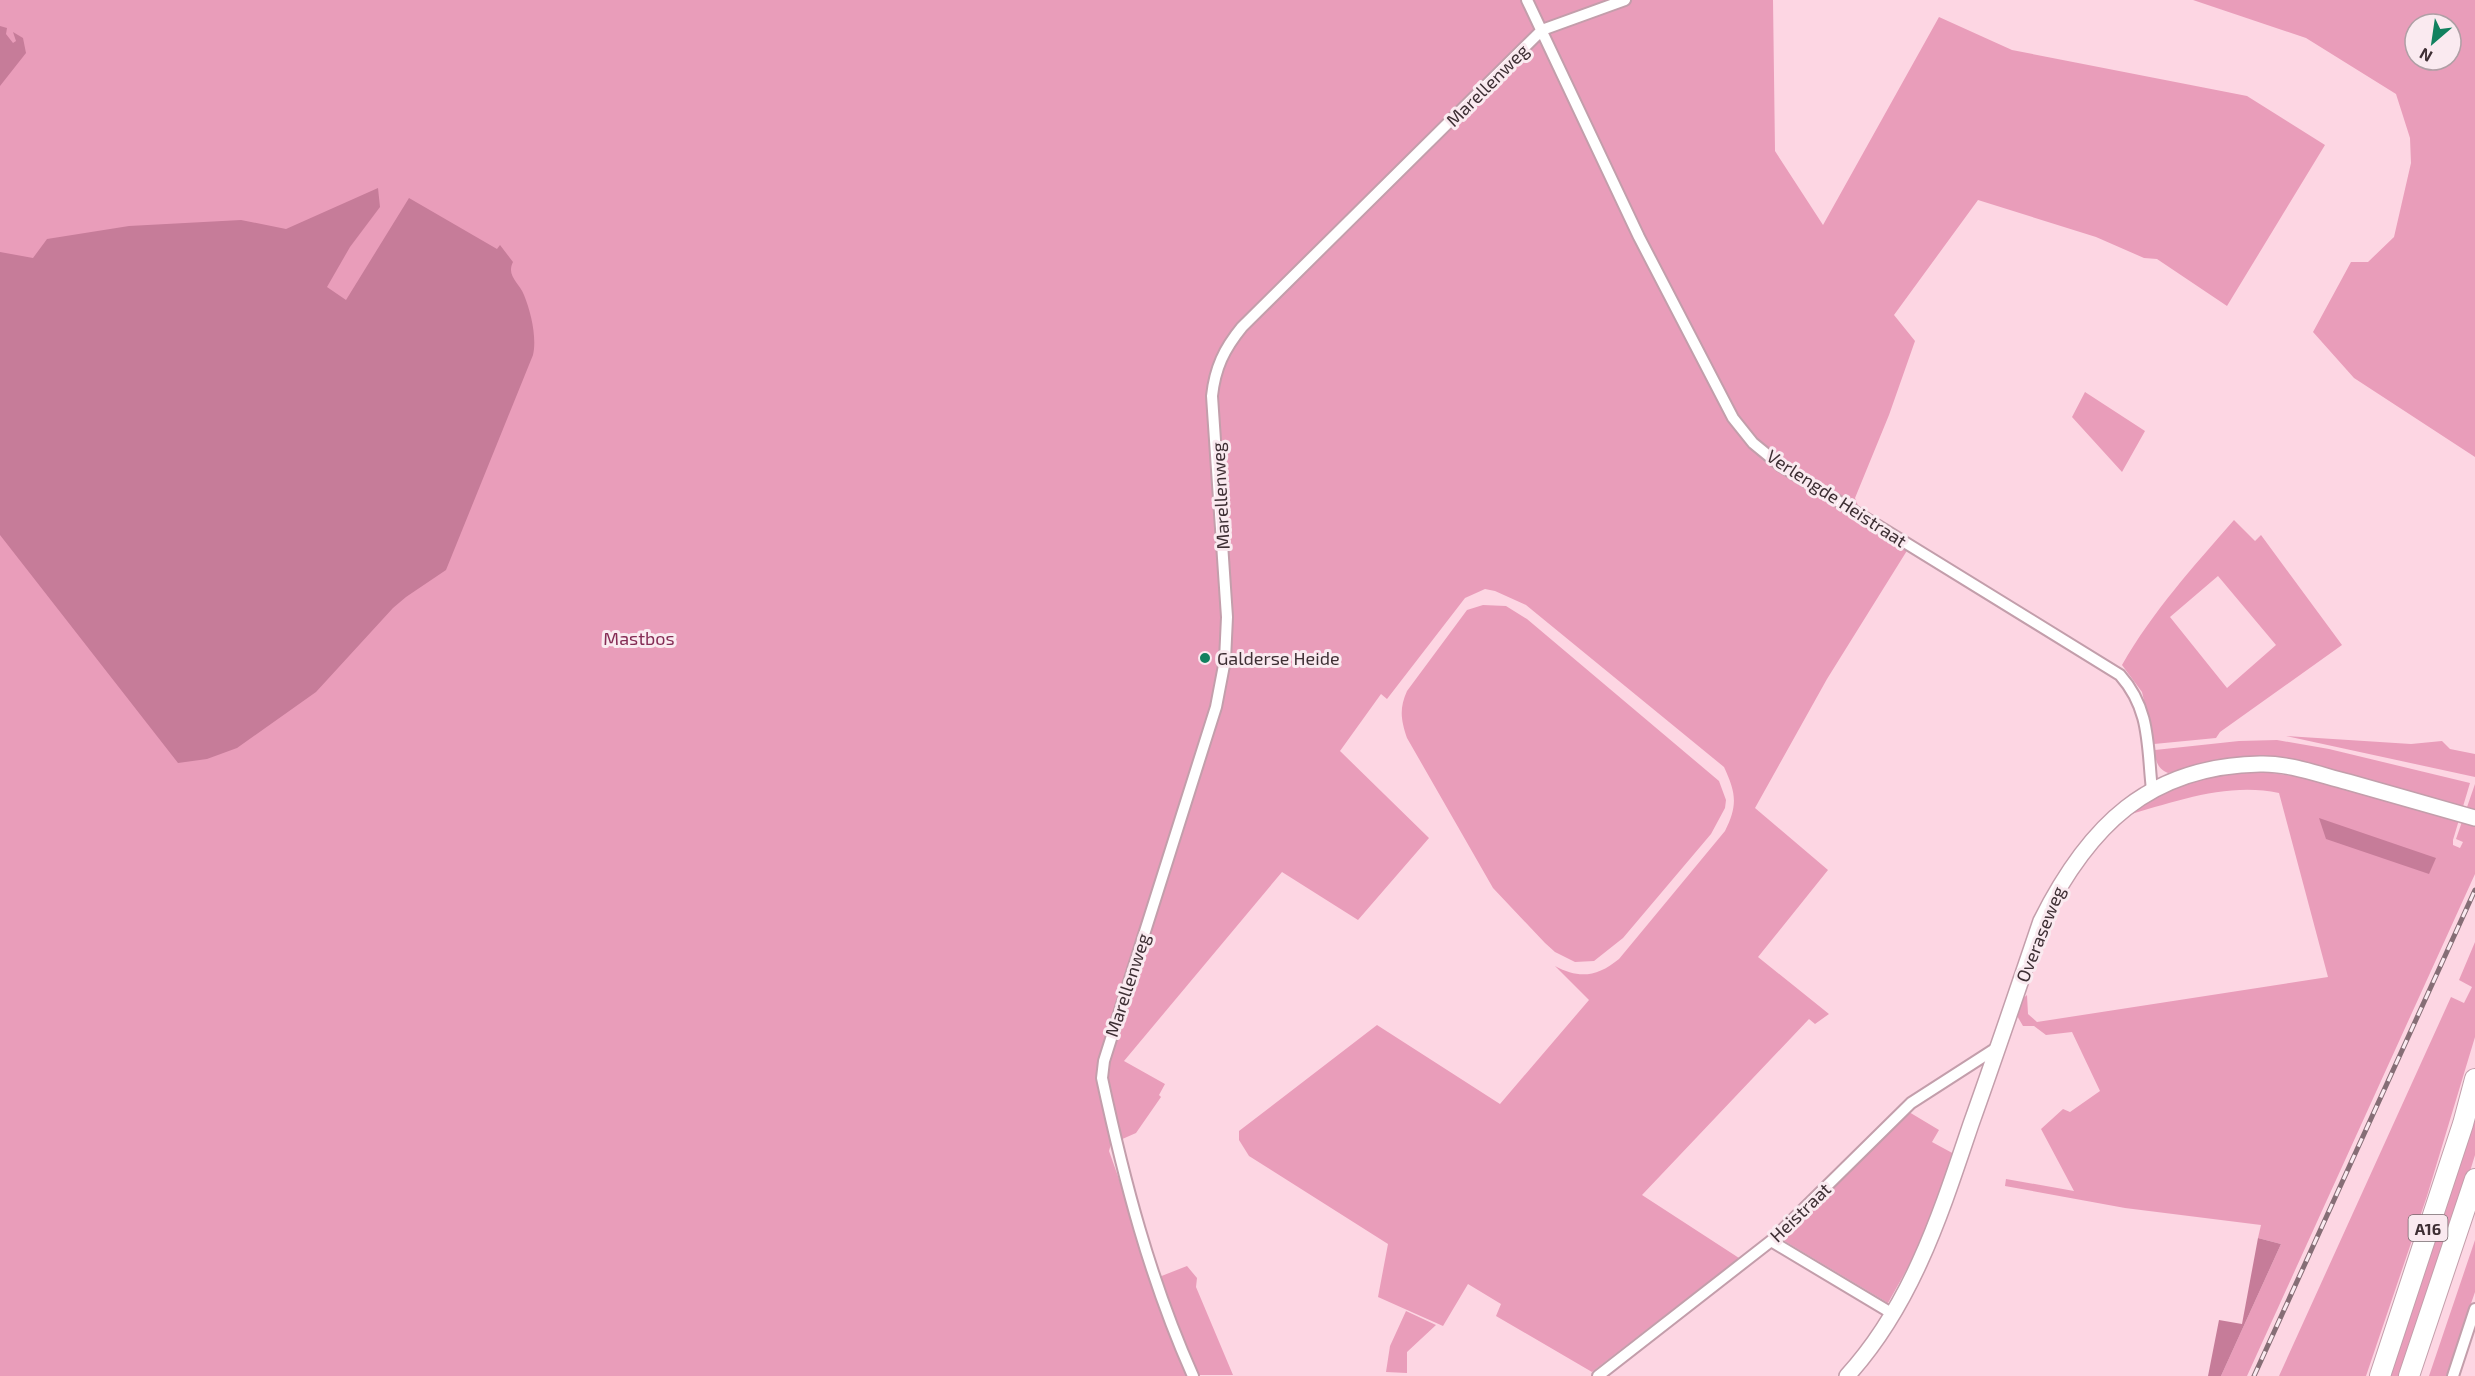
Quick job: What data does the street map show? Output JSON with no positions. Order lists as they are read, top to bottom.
{
  "streets": {
    "highway": ["A16"],
    "street": [
      "Marellenweg",
      "Verlengde Heistraat",
      "Overaseweg",
      "Heistraat"
    ]
  },
  "crossings": [
    ["Marellenweg", "Verlengde Heistraat"],
    ["Verlengde Heistraat", "Overaseweg"],
    ["Overaseweg", "Heistraat"]
  ],
  "parks": ["Mastbos"],
  "places": ["Galderse Heide"],
  "north": "bottom left"
}
